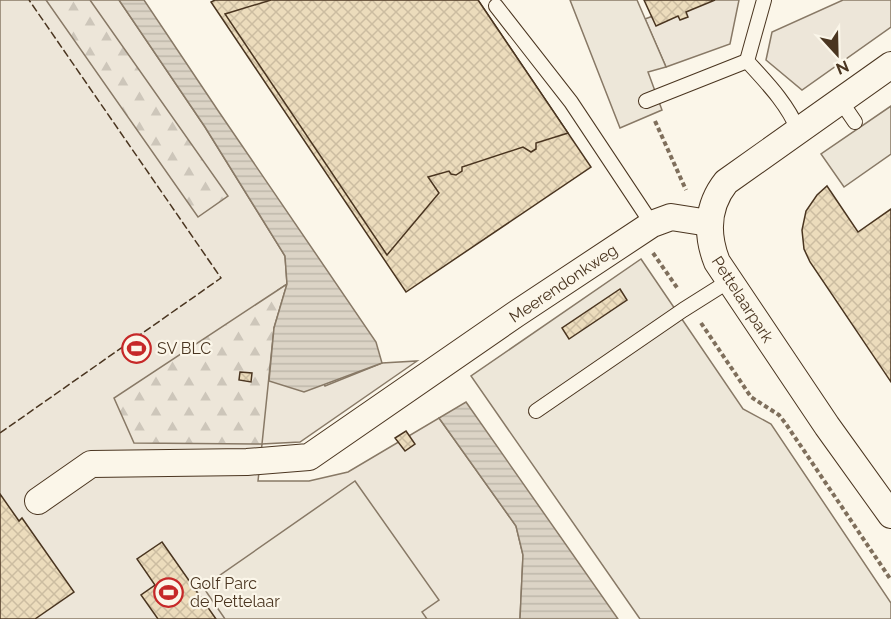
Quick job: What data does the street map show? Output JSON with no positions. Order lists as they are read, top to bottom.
{
  "streets": {
    "street": ["Meerendonkweg", "Pettelaarpark"]
  },
  "crossings": [
    ["Meerendonkweg", "Pettelaarpark"]
  ],
  "places": {
    "sports": ["SV BLC", "Golf Parc de Pettelaar"]
  },
  "north": "bottom"
}
